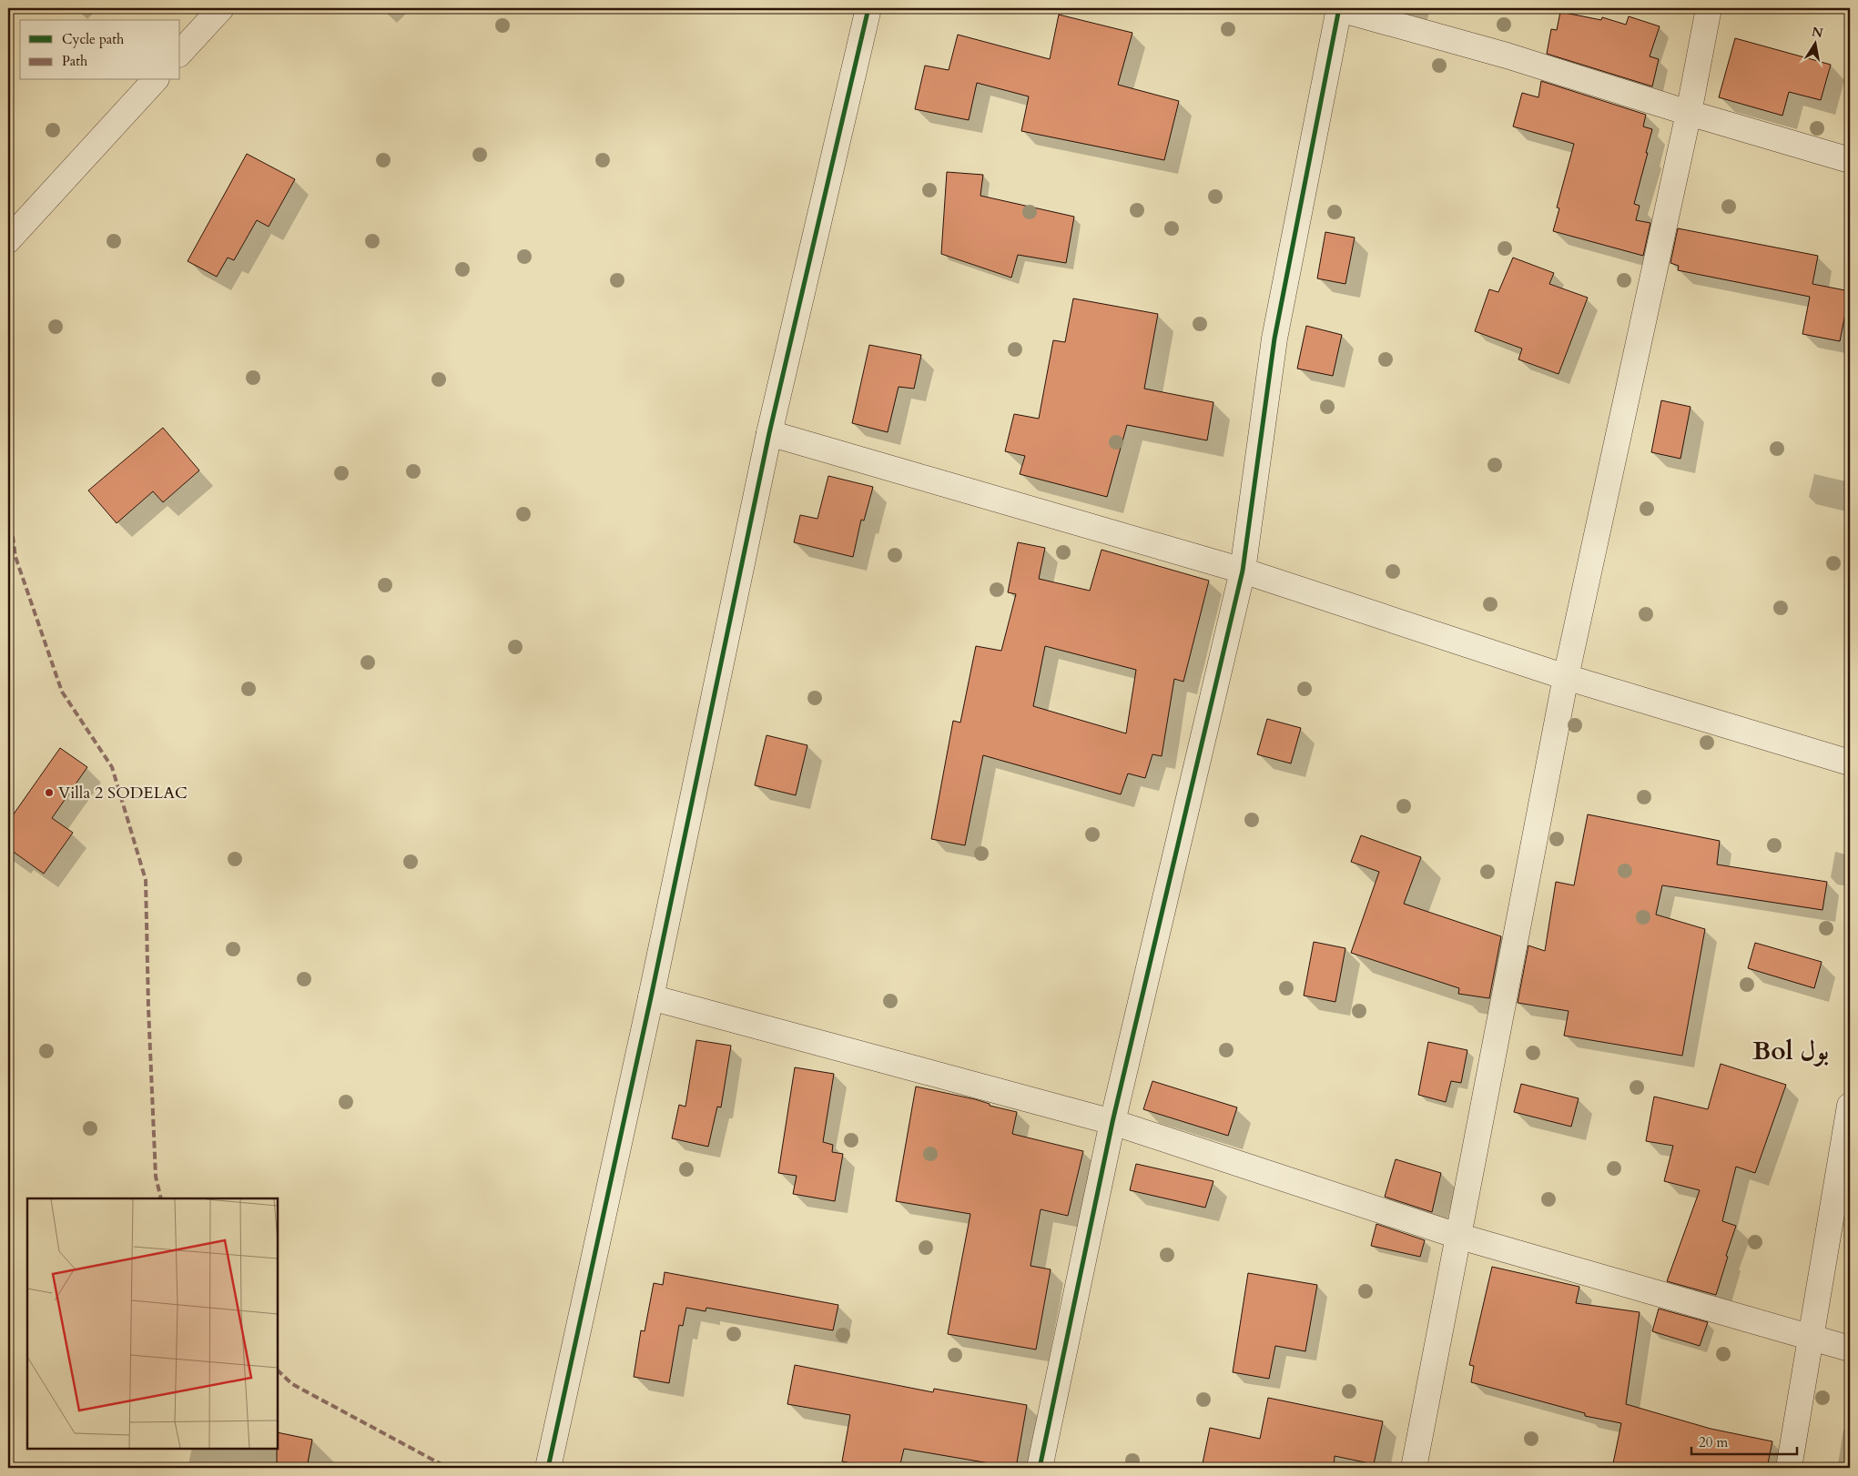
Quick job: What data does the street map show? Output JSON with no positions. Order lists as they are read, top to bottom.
{
  "districts": ["Bol بول"],
  "places": ["Villa 2 SODELAC"],
  "legend": ["Cycle path", "Path"],
  "scale_bar": "20 m",
  "north": "top"
}
